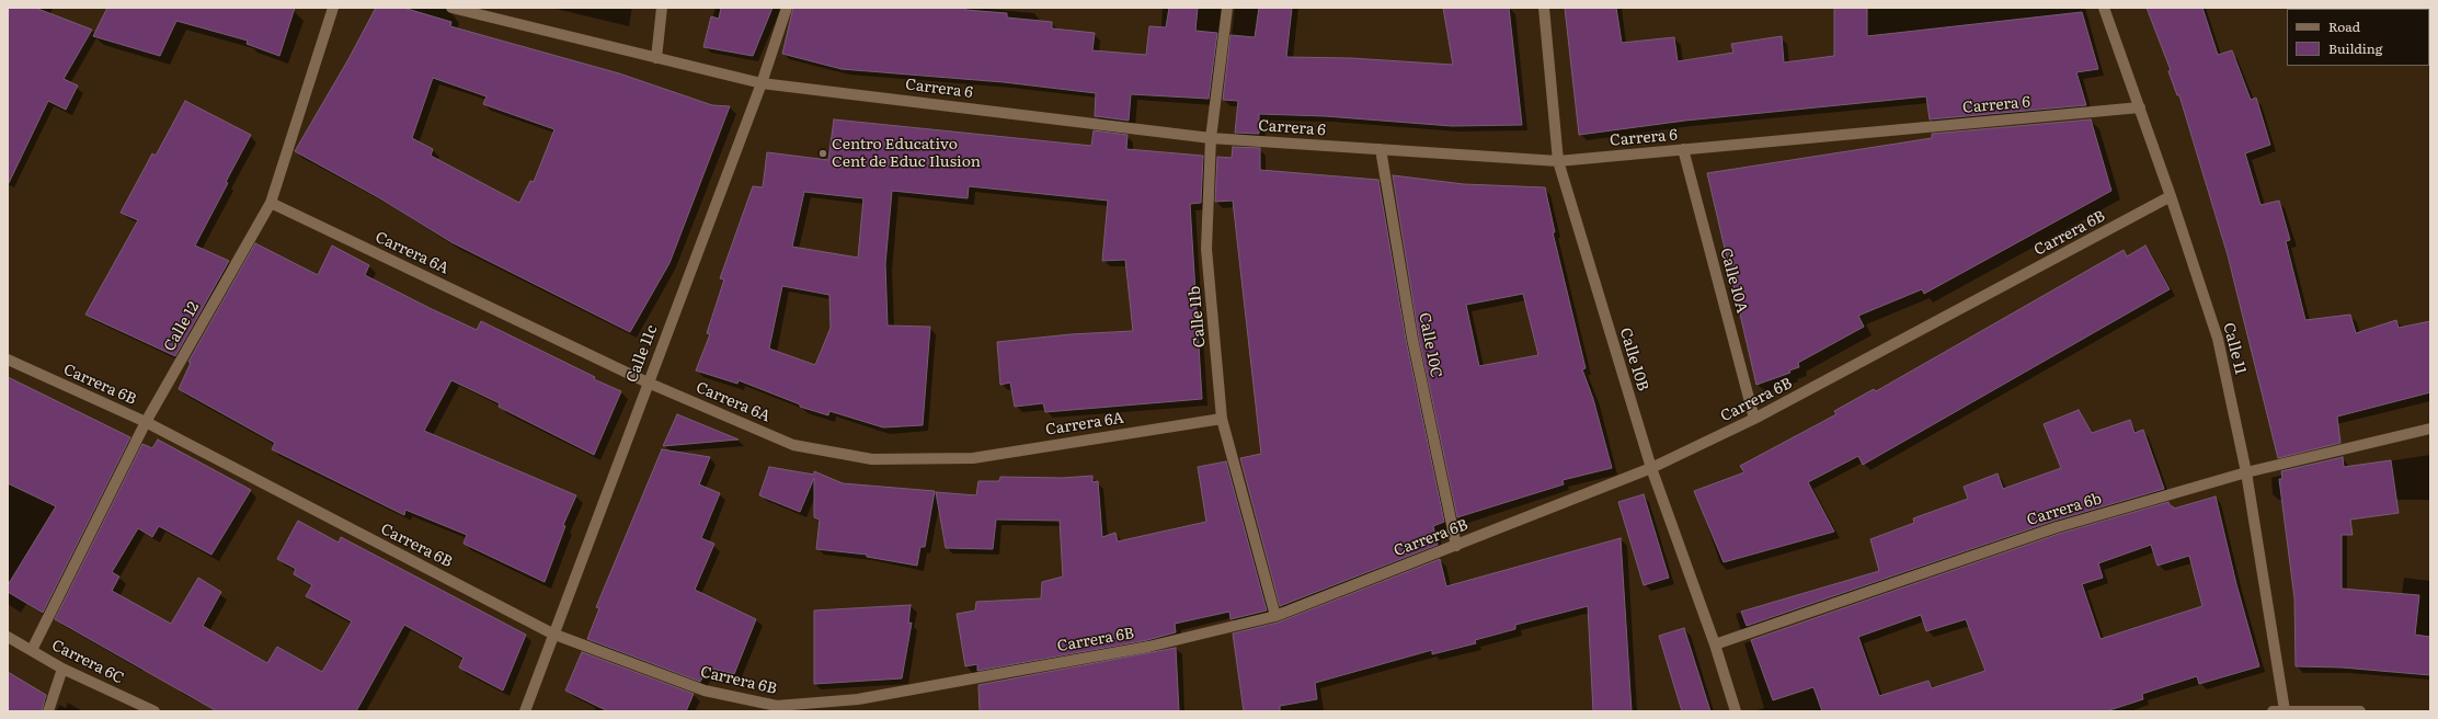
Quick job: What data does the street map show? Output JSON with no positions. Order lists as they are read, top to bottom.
{
  "streets": {
    "street": [
      "Carrera 6",
      "Carrera 6B",
      "Carrera 6A",
      "Calle 10A",
      "Calle 11b",
      "Calle 12",
      "Calle 10C",
      "Calle 11",
      "Calle 11c",
      "Calle 10B",
      "Carrera 6b",
      "Carrera 6C"
    ]
  },
  "crossings": [
    ["Carrera 6", "Calle 10A"],
    ["Carrera 6", "Calle 11b"],
    ["Carrera 6", "Calle 10C"],
    ["Carrera 6", "Calle 11"],
    ["Carrera 6", "Calle 11c"],
    ["Carrera 6", "Calle 10B"],
    ["Carrera 6B", "Calle 10A"],
    ["Carrera 6B", "Calle 11b"],
    ["Carrera 6B", "Calle 12"],
    ["Carrera 6B", "Calle 10C"],
    ["Carrera 6B", "Calle 11"],
    ["Carrera 6B", "Calle 11c"],
    ["Carrera 6B", "Calle 10B"],
    ["Carrera 6A", "Calle 11b"],
    ["Carrera 6A", "Calle 12"],
    ["Carrera 6A", "Calle 11c"],
    ["Calle 12", "Carrera 6C"],
    ["Calle 11", "Carrera 6b"],
    ["Calle 10B", "Carrera 6b"]
  ],
  "places": ["Centro Educativo Cent de Educ Ilusion"],
  "legend": ["Road", "Building"]
}
